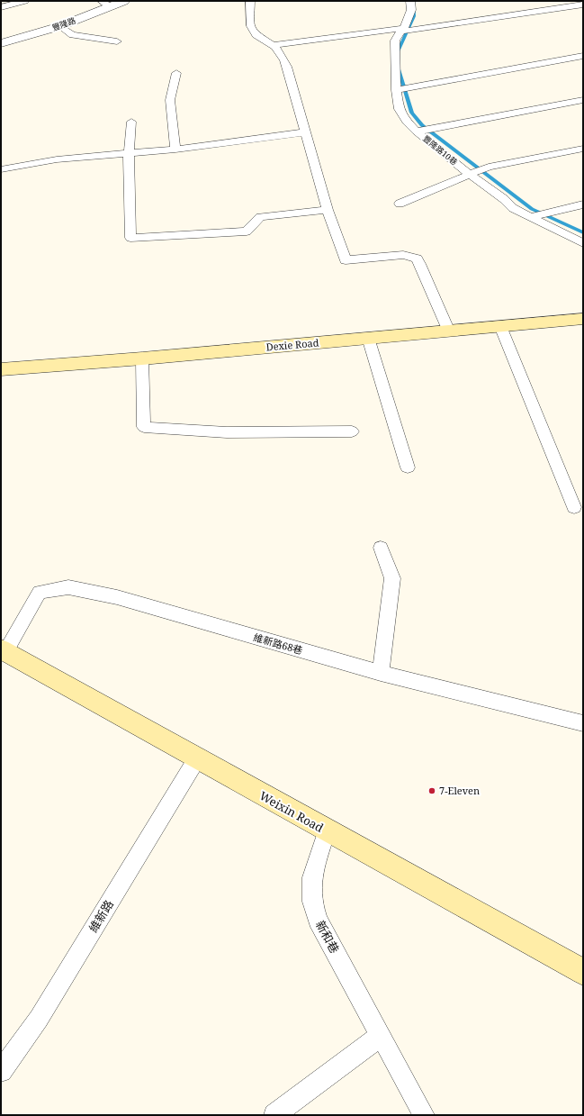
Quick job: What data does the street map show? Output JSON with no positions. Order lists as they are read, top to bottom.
{
  "streets": {
    "street": ["豐隆路", "Dexie Road", "Weixin Road"],
    "lane": [
      "豐隆路10巷",
      "維新路68巷",
      "維新路",
      "新和巷"
    ]
  },
  "crossings": [
    ["維新路68巷", "Weixin Road"],
    ["Weixin Road", "維新路"],
    ["Weixin Road", "新和巷"]
  ],
  "places": ["7-Eleven"]
}
